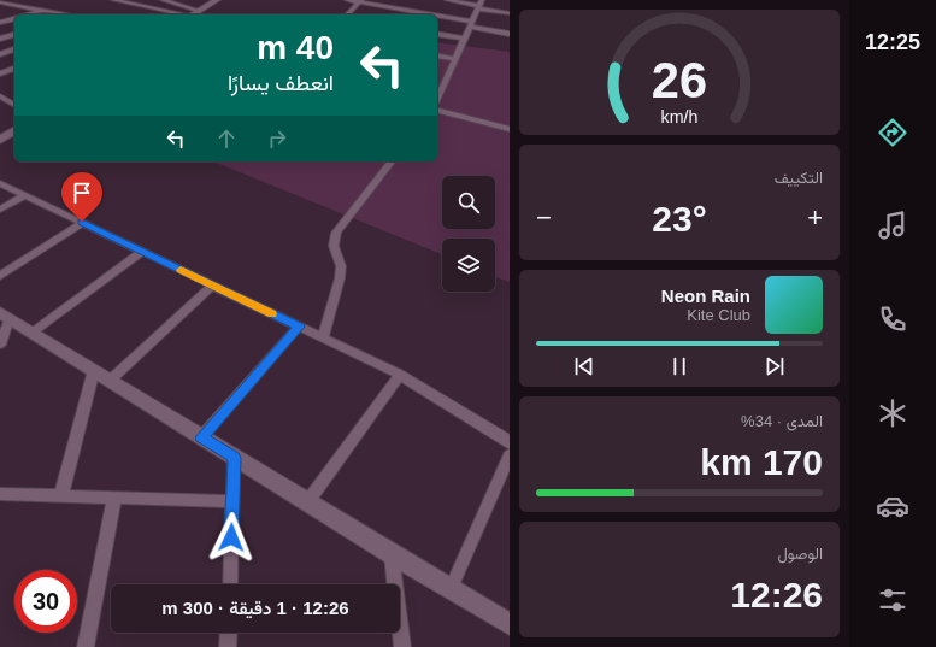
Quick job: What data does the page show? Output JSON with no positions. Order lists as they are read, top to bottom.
{
  "page": {
    "tabs": "12:25",
    "turn": ["40 m", "انعطف يسارًا"],
    "tile": [
      "التكييف",
      ["المدى · 34%", "170 km"],
      ["الوصول", "12:26"]
    ],
    "heat": ["−", "23°", "+"],
    "song": ["Neon Rain", "Kite Club"],
    "limit": "30",
    "trip": "12:26 · 1 دقيقة · 300 m",
    "gauge": ["26", "km/h"]
  }
}
